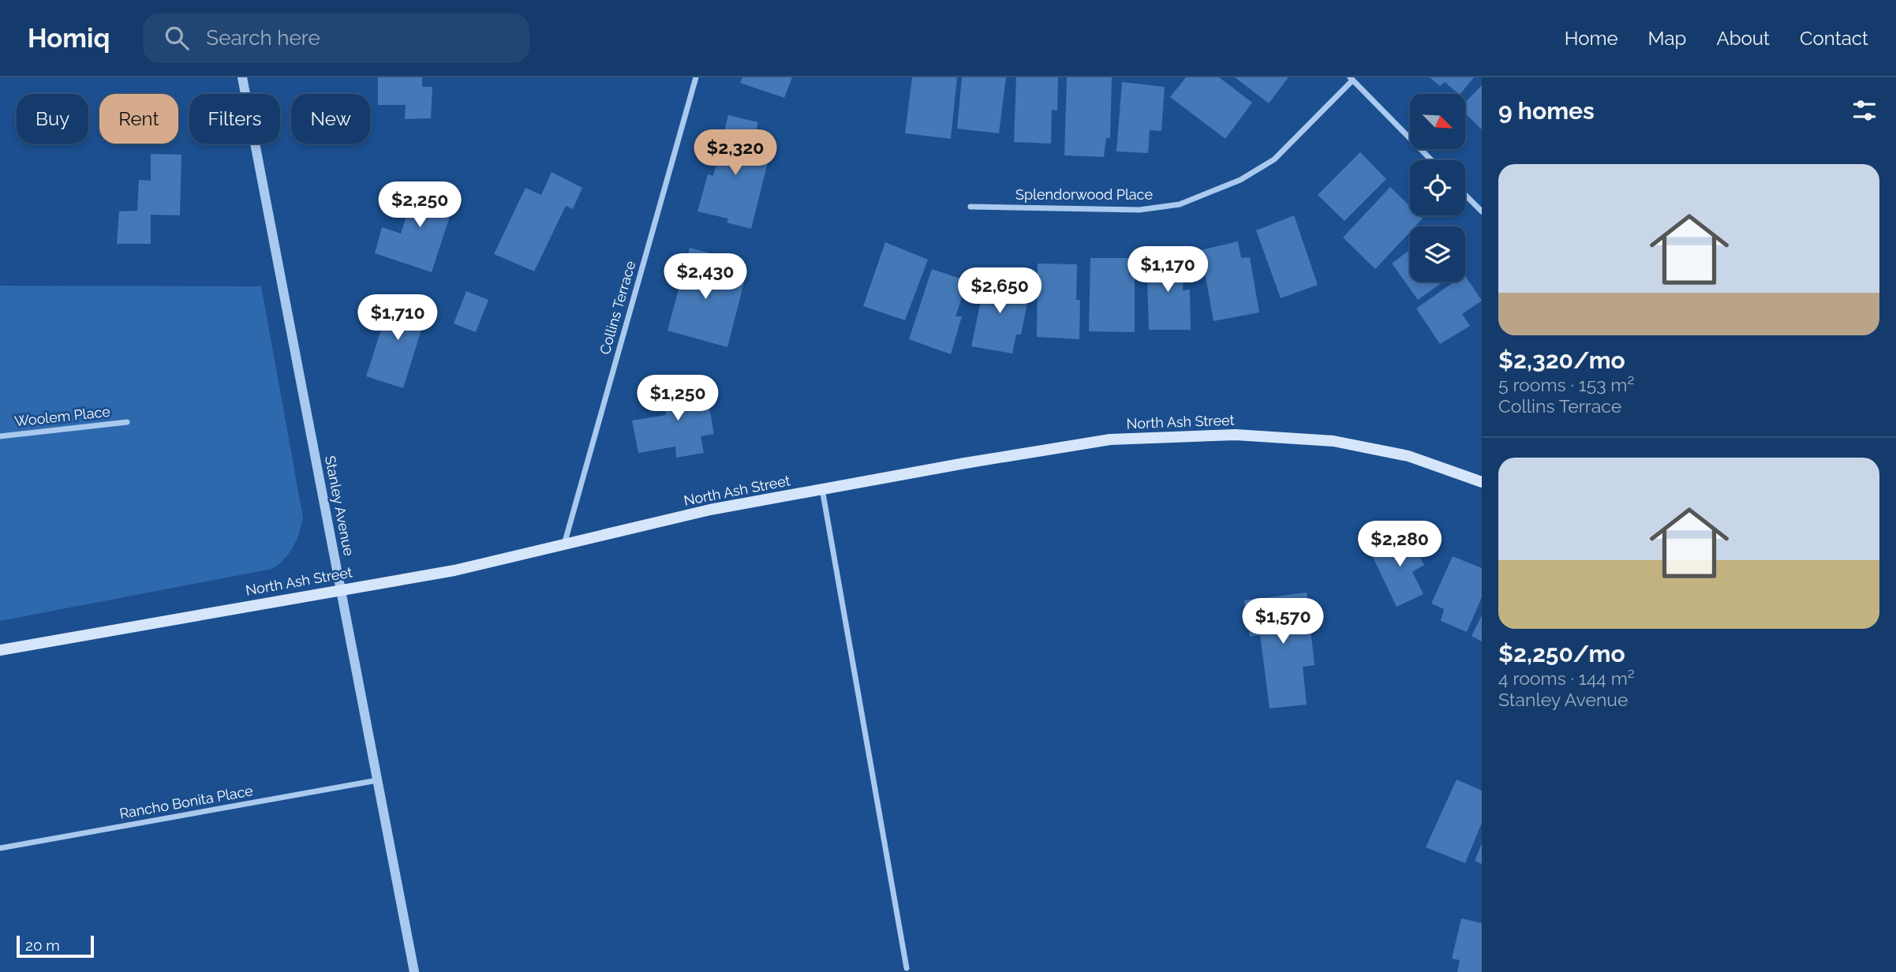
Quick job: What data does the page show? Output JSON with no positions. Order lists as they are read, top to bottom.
{
  "streets": {
    "main road": ["North Ash Street"],
    "street": [
      "Splendorwood Place",
      "Collins Terrace",
      "Woolem Place",
      "Stanley Avenue",
      "Rancho Bonita Place"
    ]
  },
  "crossings": [
    ["Collins Terrace", "North Ash Street"],
    ["North Ash Street", "Stanley Avenue"],
    ["Stanley Avenue", "Rancho Bonita Place"]
  ],
  "scale_bar": "20 m",
  "north": "bottom right",
  "page": {
    "header": "Homiq",
    "search": "Search here",
    "nav": [
      "Home",
      "Map",
      "About",
      "Contact"
    ],
    "heading": "9 homes",
    "chip": [
      "Buy",
      "Rent",
      "Filters",
      "New"
    ],
    "price": [
      "$2,320",
      "$2,250",
      "$1,170",
      "$2,430",
      "$2,650",
      "$1,710",
      "$1,250",
      "$2,280",
      "$1,570"
    ],
    "list": [
      {
        "name": "$2,320/mo",
        "note": "5 rooms · 153 m² · Collins Terrace"
      },
      {
        "name": "$2,250/mo",
        "note": "4 rooms · 144 m² · Stanley Avenue"
      }
    ],
    "scale": "20 m"
  }
}
